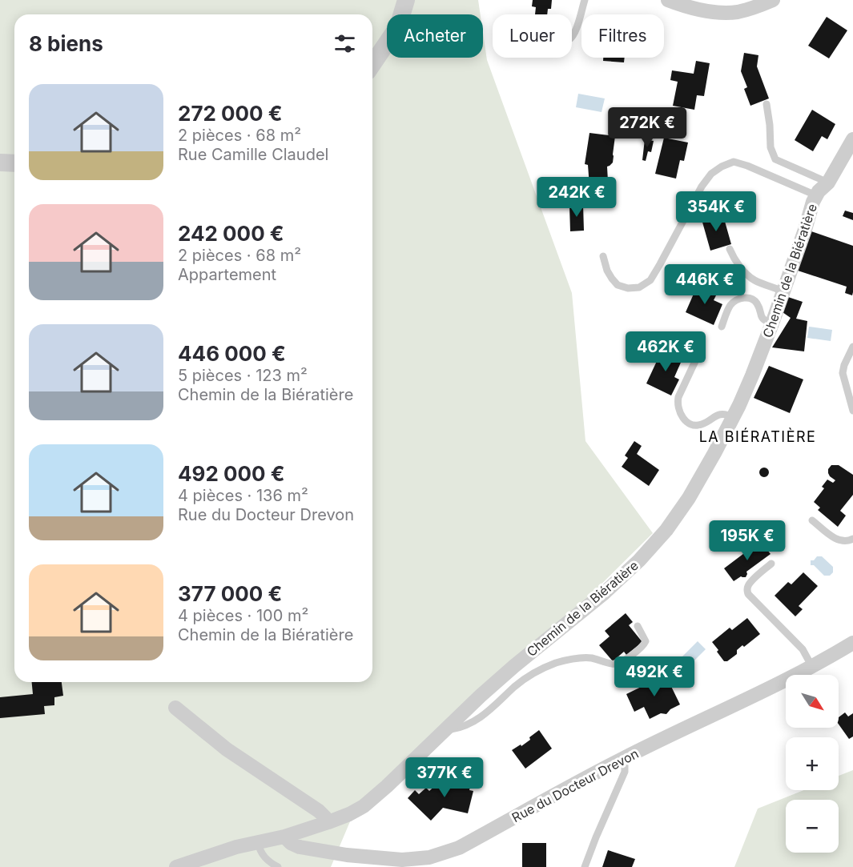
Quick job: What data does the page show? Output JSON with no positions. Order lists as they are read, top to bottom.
{
  "streets": {
    "street": ["Chemin de la Biératière", "Rue du Docteur Drevon"]
  },
  "crossings": [
    ["Chemin de la Biératière", "Rue du Docteur Drevon"]
  ],
  "districts": ["LA BIÉRATIÈRE"],
  "north": "bottom right",
  "page": {
    "chip": ["Acheter", "Louer", "Filtres"],
    "heading": "8 biens",
    "list": [
      {
        "name": "272 000 €",
        "note": "2 pièces · 68 m² · Rue Camille Claudel"
      },
      {
        "name": "242 000 €",
        "note": "2 pièces · 68 m² · Appartement"
      },
      {
        "name": "446 000 €",
        "note": "5 pièces · 123 m² · Chemin de la Biératière"
      },
      {
        "name": "492 000 €",
        "note": "4 pièces · 136 m² · Rue du Docteur Drevon"
      },
      {
        "name": "377 000 €",
        "note": "4 pièces · 100 m² · Chemin de la Biératière"
      }
    ],
    "price": [
      "272K €",
      "242K €",
      "354K €",
      "446K €",
      "462K €",
      "195K €",
      "492K €",
      "377K €"
    ],
    "map_buttons": ["+", "−"]
  }
}
